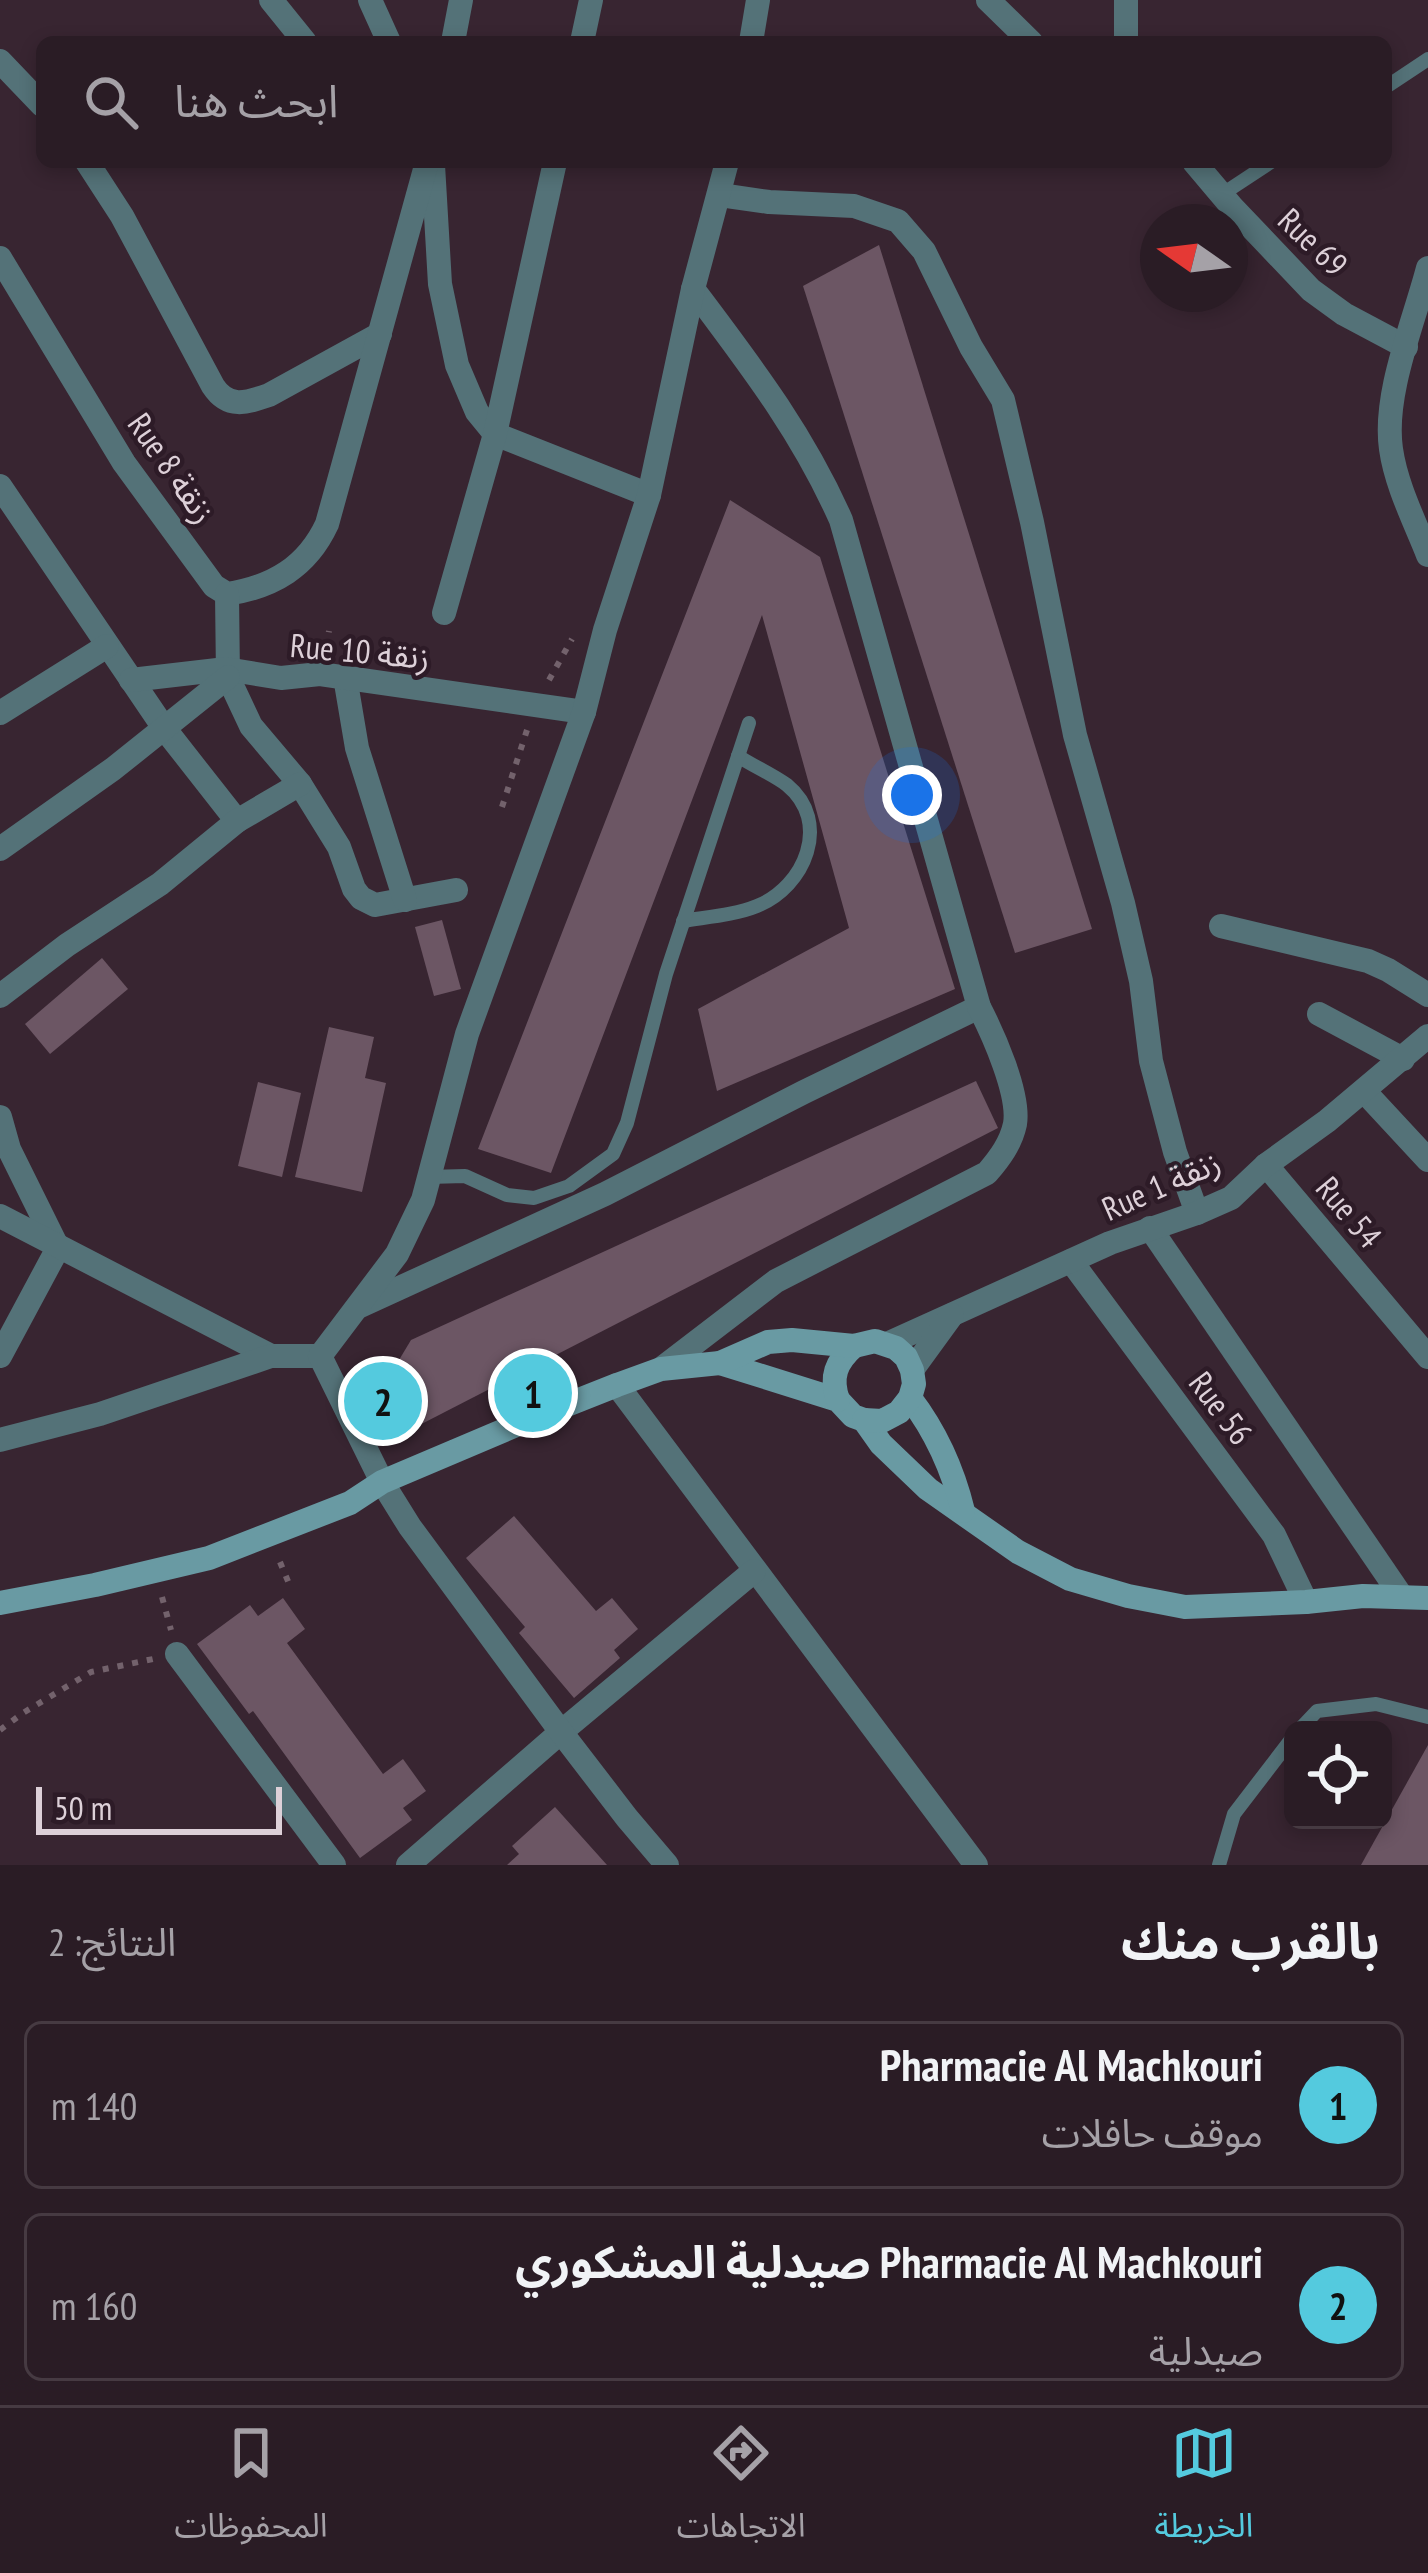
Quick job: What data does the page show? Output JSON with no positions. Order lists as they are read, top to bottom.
{
  "streets": {
    "street": [
      "Rue 69",
      "Rue 8 زنقة",
      "Rue 10 زنقة",
      "Rue 1 زنقة",
      "Rue 54",
      "Rue 56"
    ]
  },
  "crossings": [
    ["Rue 1 زنقة", "Rue 54"],
    ["Rue 1 زنقة", "Rue 56"]
  ],
  "scale_bar": "50 m",
  "north": "left",
  "page": {
    "search": "ابحث هنا",
    "pins": ["1", "2"],
    "scale": "50 m",
    "heading": ["بالقرب منك", "النتائج: 2"],
    "list": [
      {
        "mark": "1",
        "name": "Pharmacie Al Machkouri",
        "note": "موقف حافلات",
        "value": "140 m"
      },
      {
        "mark": "2",
        "name": "Pharmacie Al Machkouri صيدلية المشكوري",
        "note": "صيدلية",
        "value": "160 m"
      }
    ],
    "nav": ["الخريطة", "الاتجاهات", "المحفوظات"]
  }
}
